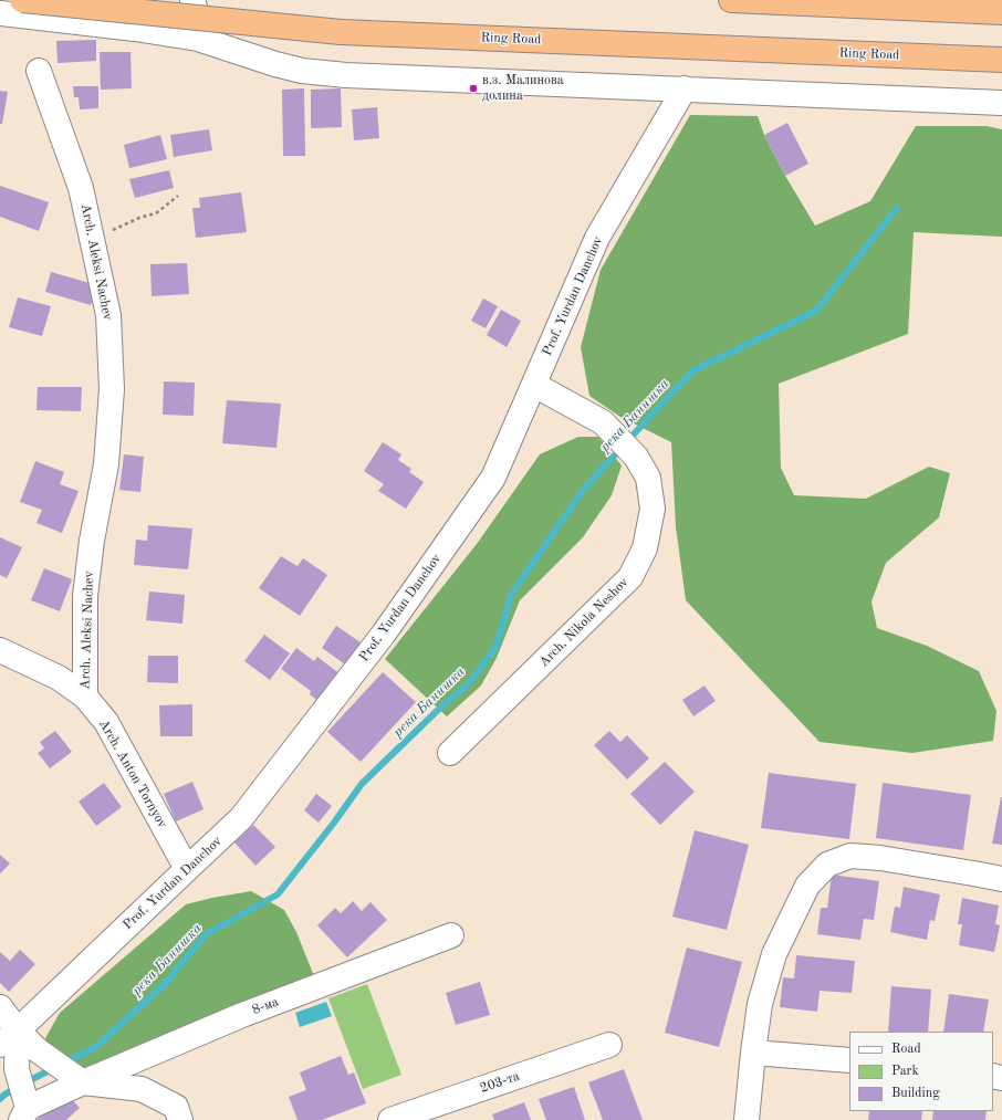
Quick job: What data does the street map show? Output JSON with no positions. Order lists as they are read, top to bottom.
{
  "streets": {
    "highway": ["Ring Road"],
    "street": [
      "Arch. Aleksi Nachev",
      "Prof. Yurdan Danchov",
      "Arch. Nikola Neshov",
      "Arch. Anton Tornyov",
      "8-ма",
      "203-та"
    ]
  },
  "crossings": [
    ["Arch. Aleksi Nachev", "Arch. Anton Tornyov"],
    ["Prof. Yurdan Danchov", "Arch. Nikola Neshov"],
    ["Prof. Yurdan Danchov", "Arch. Anton Tornyov"]
  ],
  "water": ["река Банишка"],
  "places": ["в.з. Малинова долина"],
  "legend": ["Road", "Park", "Building"]
}
